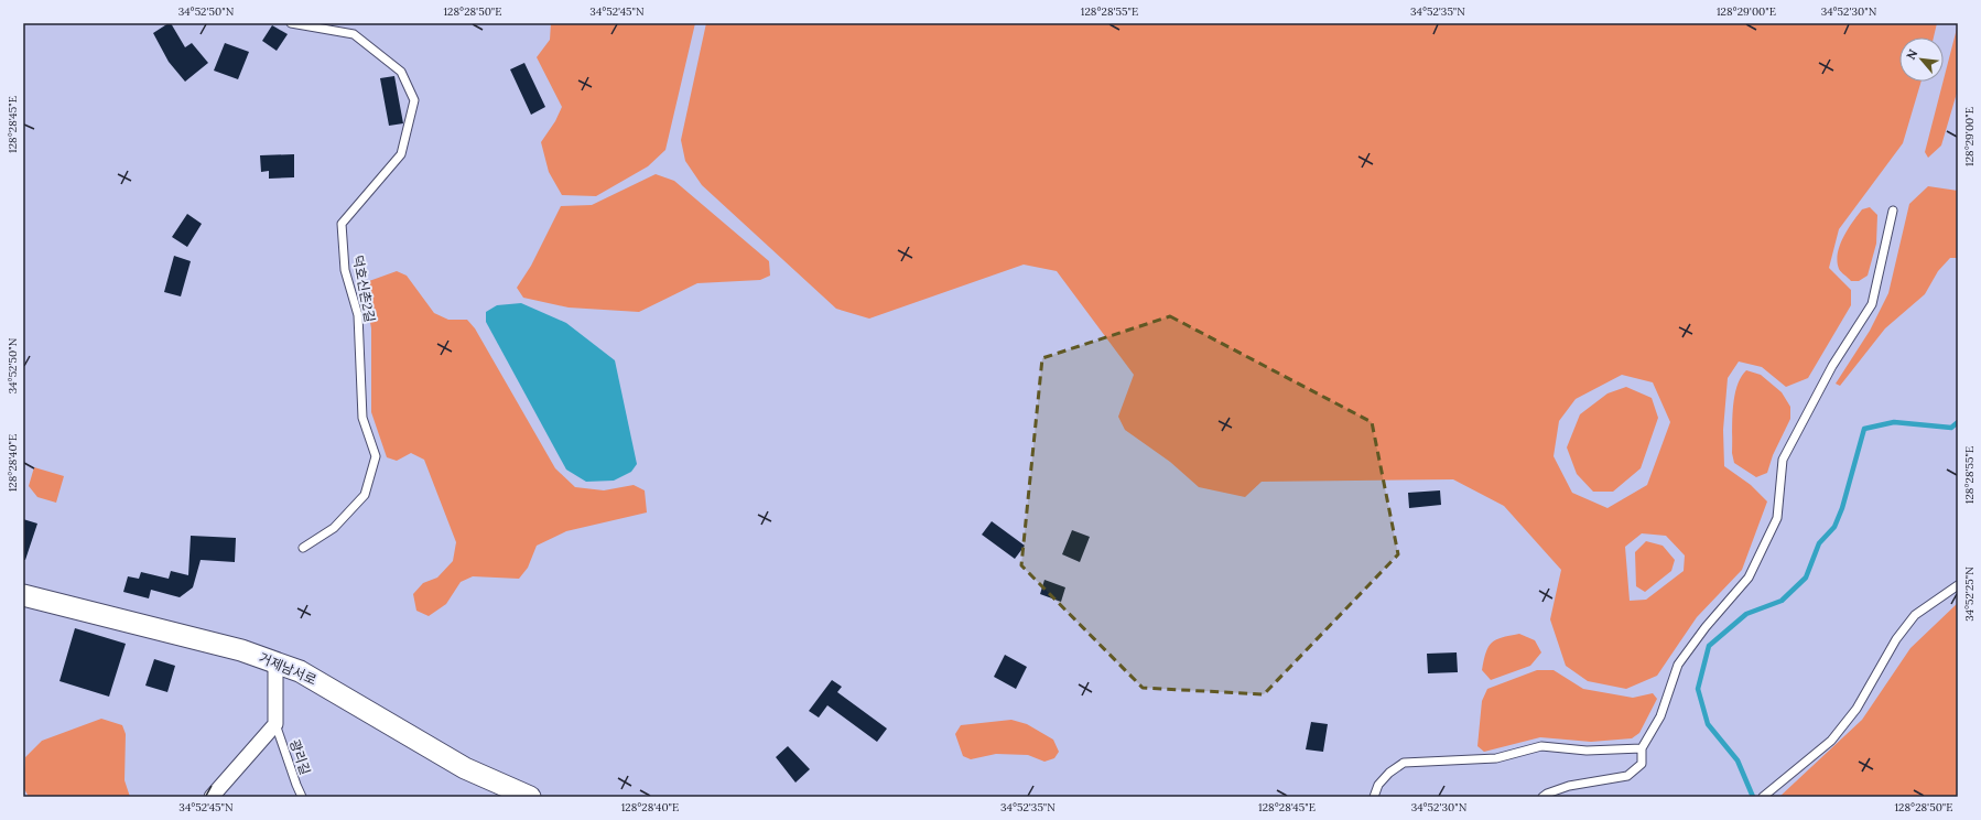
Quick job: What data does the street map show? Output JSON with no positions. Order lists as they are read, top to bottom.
{
  "streets": {
    "main road": ["거제남서로"],
    "lane": ["덕호신촌2길", "광리길"]
  },
  "north": "top left",
  "coordinates": [
    "34°52'50\"N",
    "128°28'50\"E",
    "34°52'45\"N",
    "128°28'55\"E",
    "34°52'35\"N",
    "128°29'00\"E",
    "34°52'30\"N",
    "128°28'45\"E",
    "128°28'40\"E",
    "34°52'25\"N"
  ]
}
